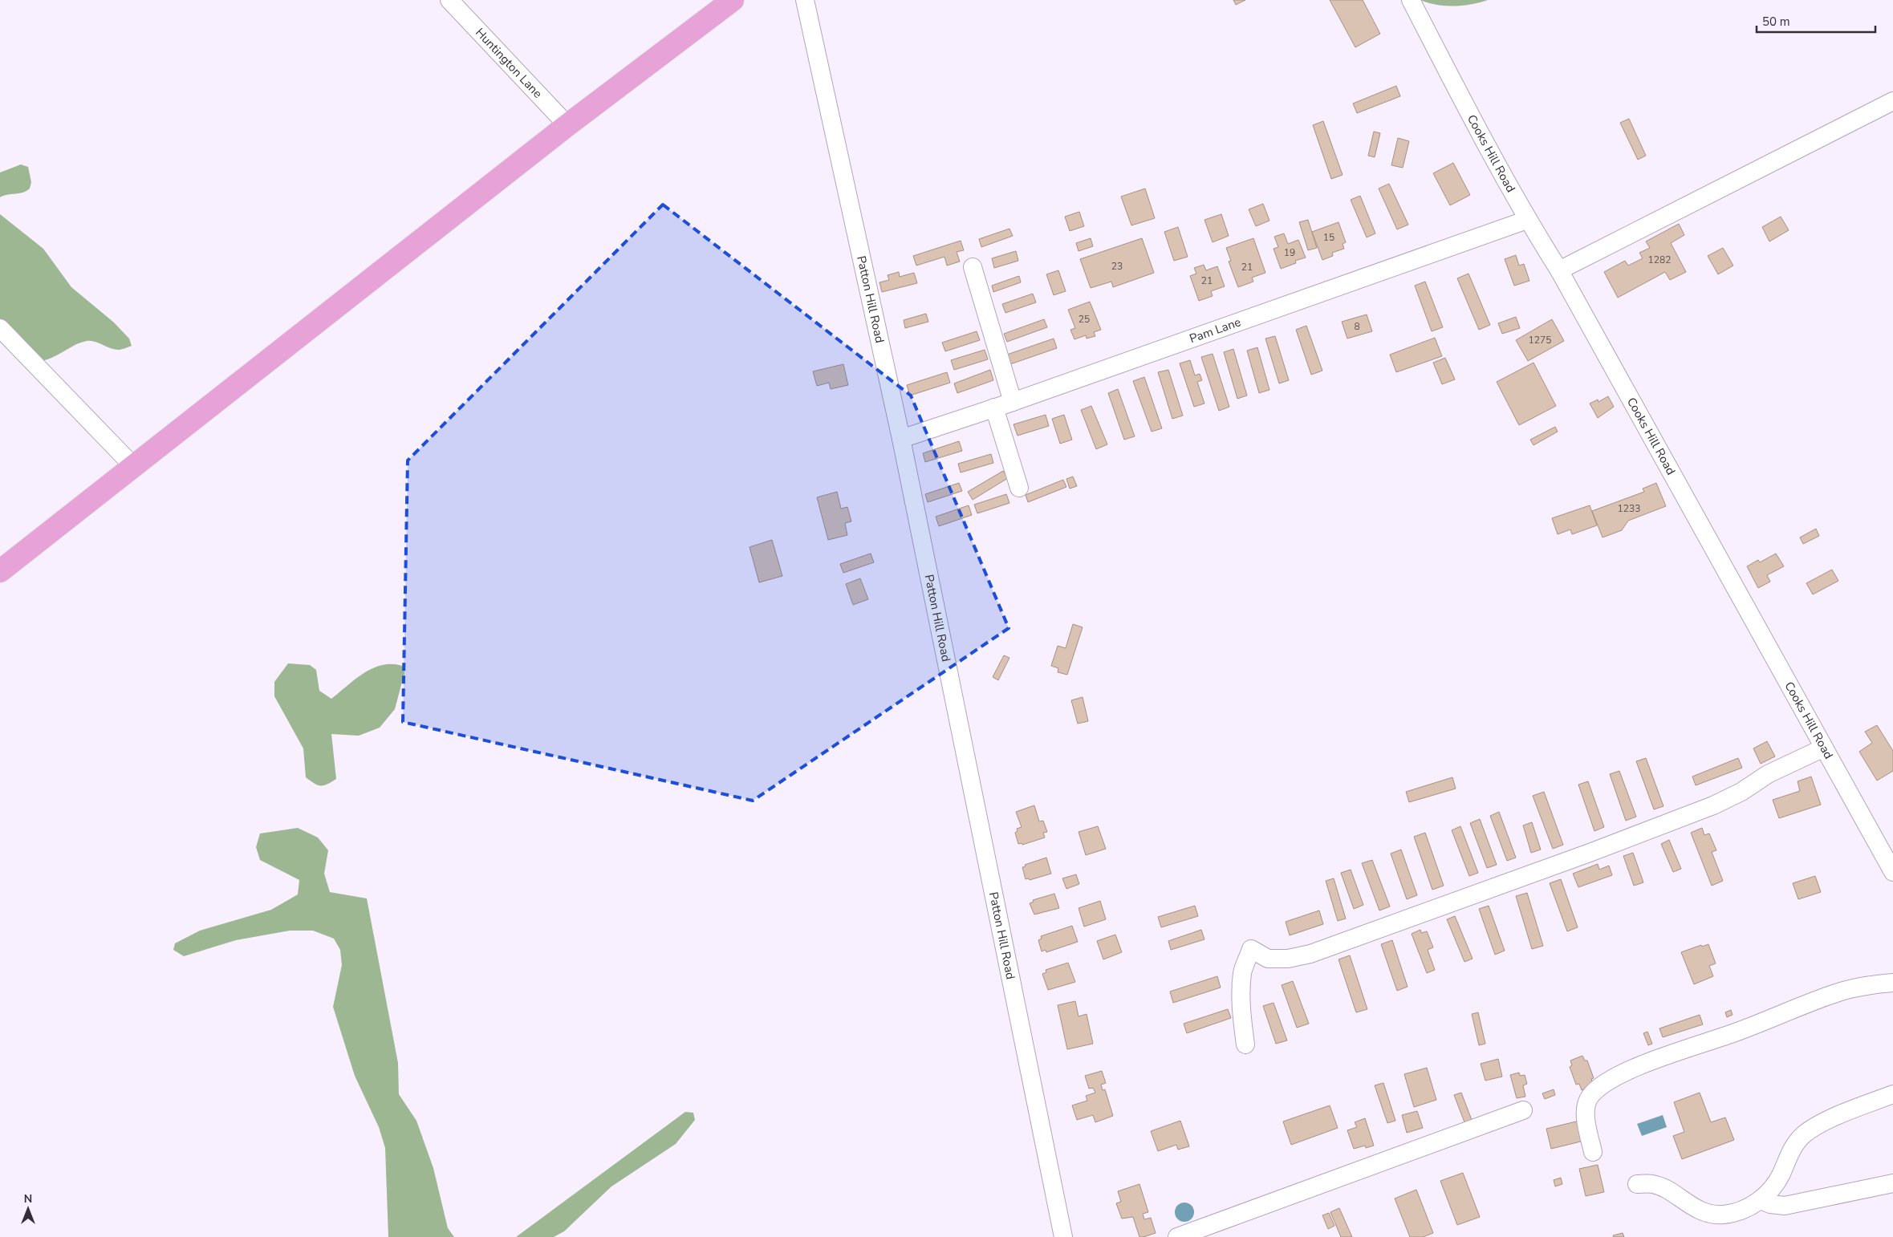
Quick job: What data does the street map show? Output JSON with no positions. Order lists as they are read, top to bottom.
{
  "streets": {
    "street": [
      "Huntington Lane",
      "Cooks Hill Road",
      "Patton Hill Road",
      "Pam Lane"
    ]
  },
  "crossings": [
    ["Cooks Hill Road", "Pam Lane"],
    ["Patton Hill Road", "Pam Lane"]
  ],
  "house_numbers": [
    "15",
    "19",
    "1282",
    "23",
    "21",
    "21",
    "25",
    "8",
    "1275",
    "1233"
  ],
  "scale_bar": "50 m",
  "north": "top"
}
